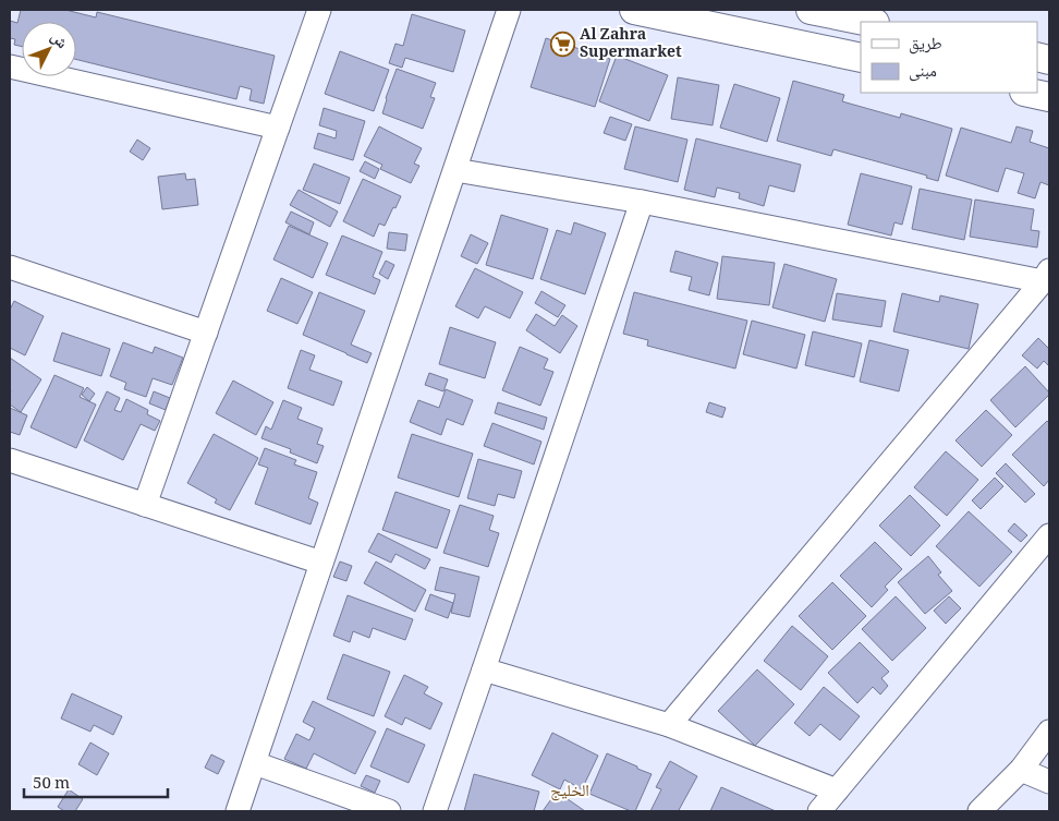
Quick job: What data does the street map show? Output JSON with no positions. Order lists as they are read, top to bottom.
{
  "districts": ["الخليج"],
  "places": {
    "supermarket": ["Al Zahra Supermarket"]
  },
  "legend": ["طريق", "مبنى"],
  "scale_bar": "50 m",
  "north": "top right"
}
